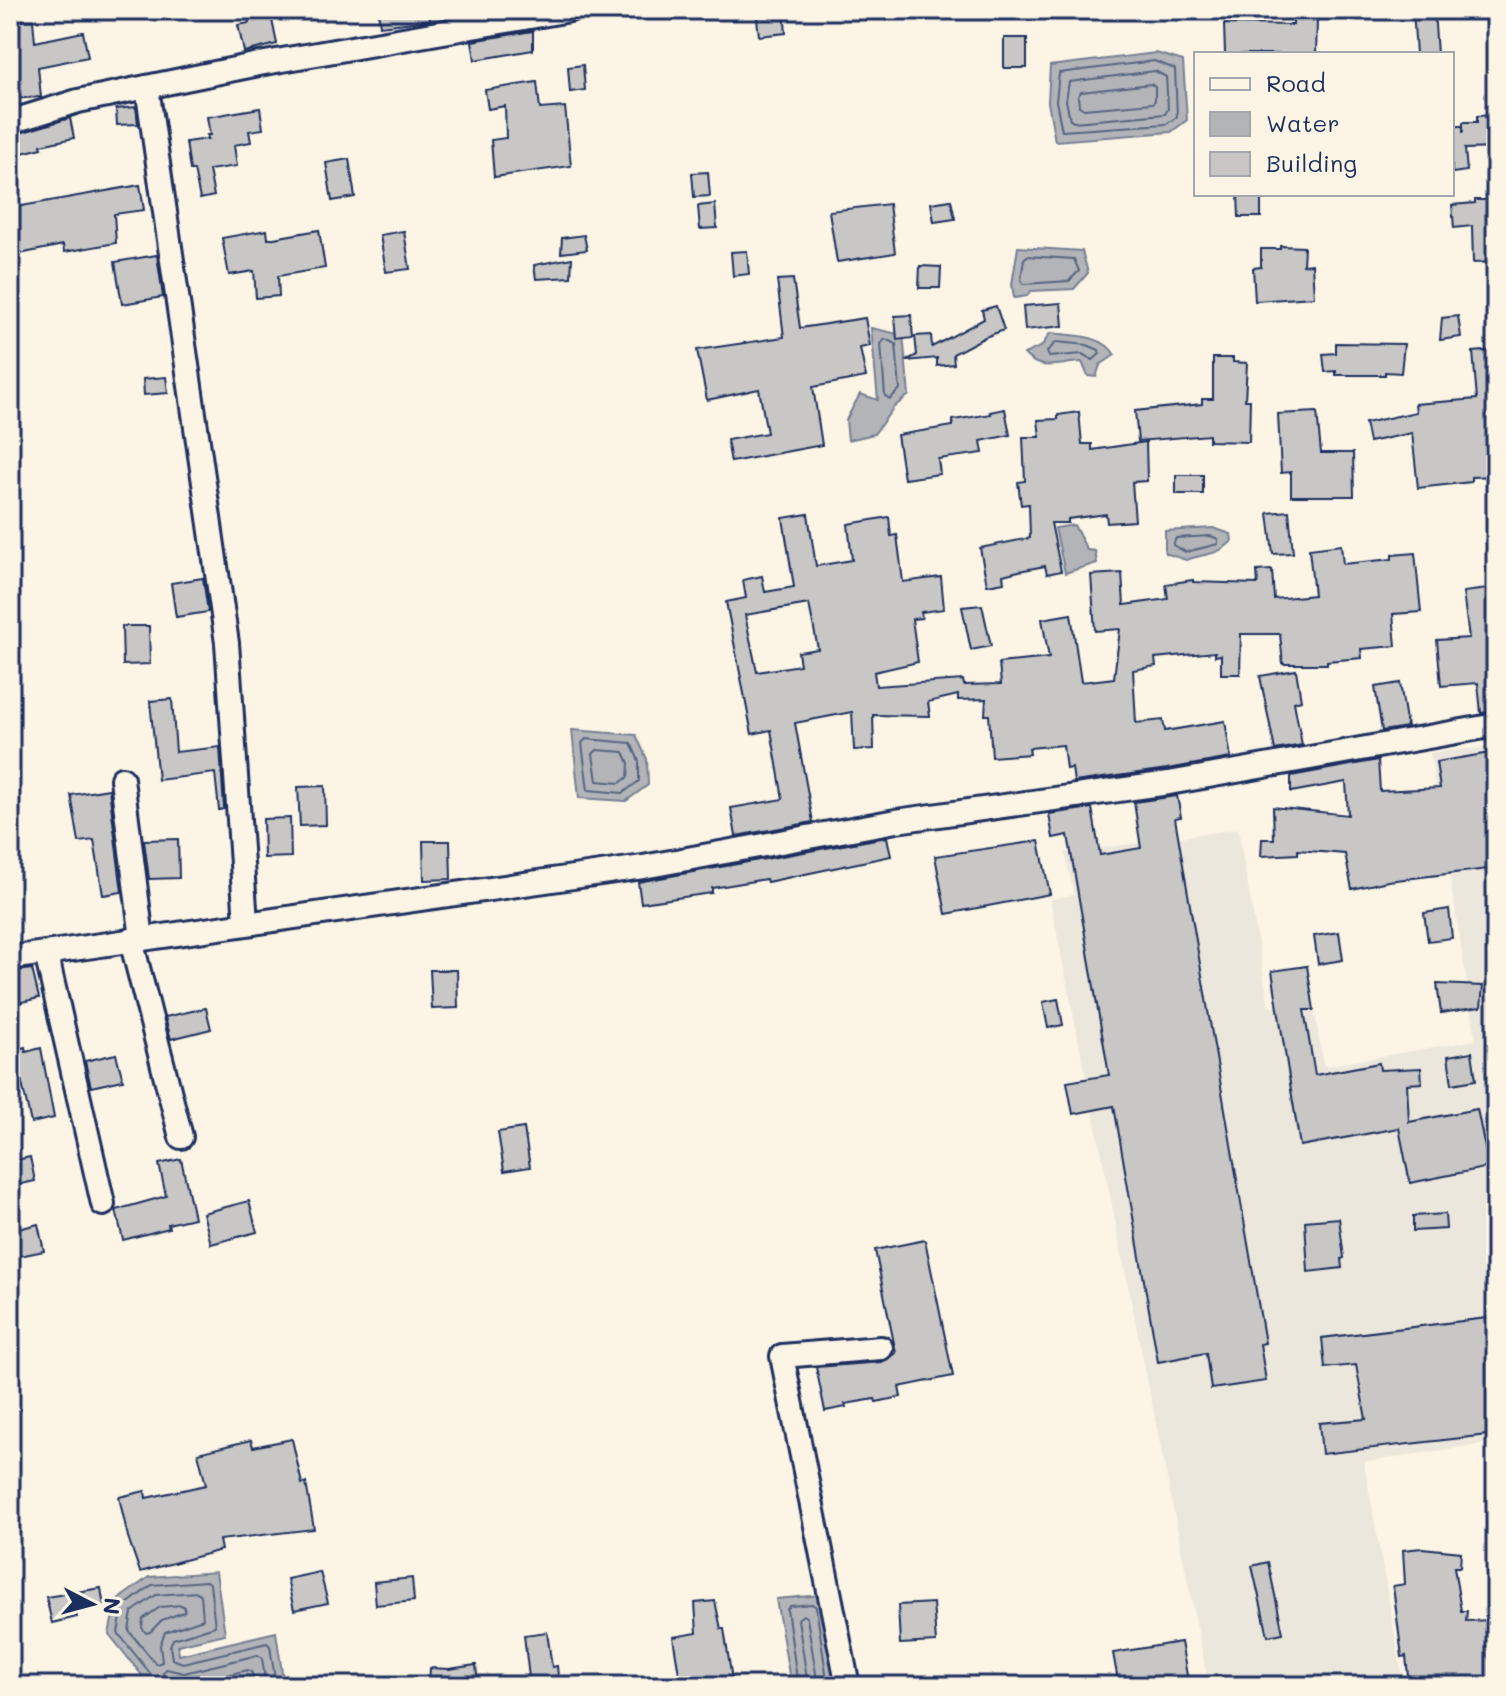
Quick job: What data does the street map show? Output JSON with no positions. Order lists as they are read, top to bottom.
{
  "legend": ["Road", "Water", "Building"],
  "north": "right"
}
